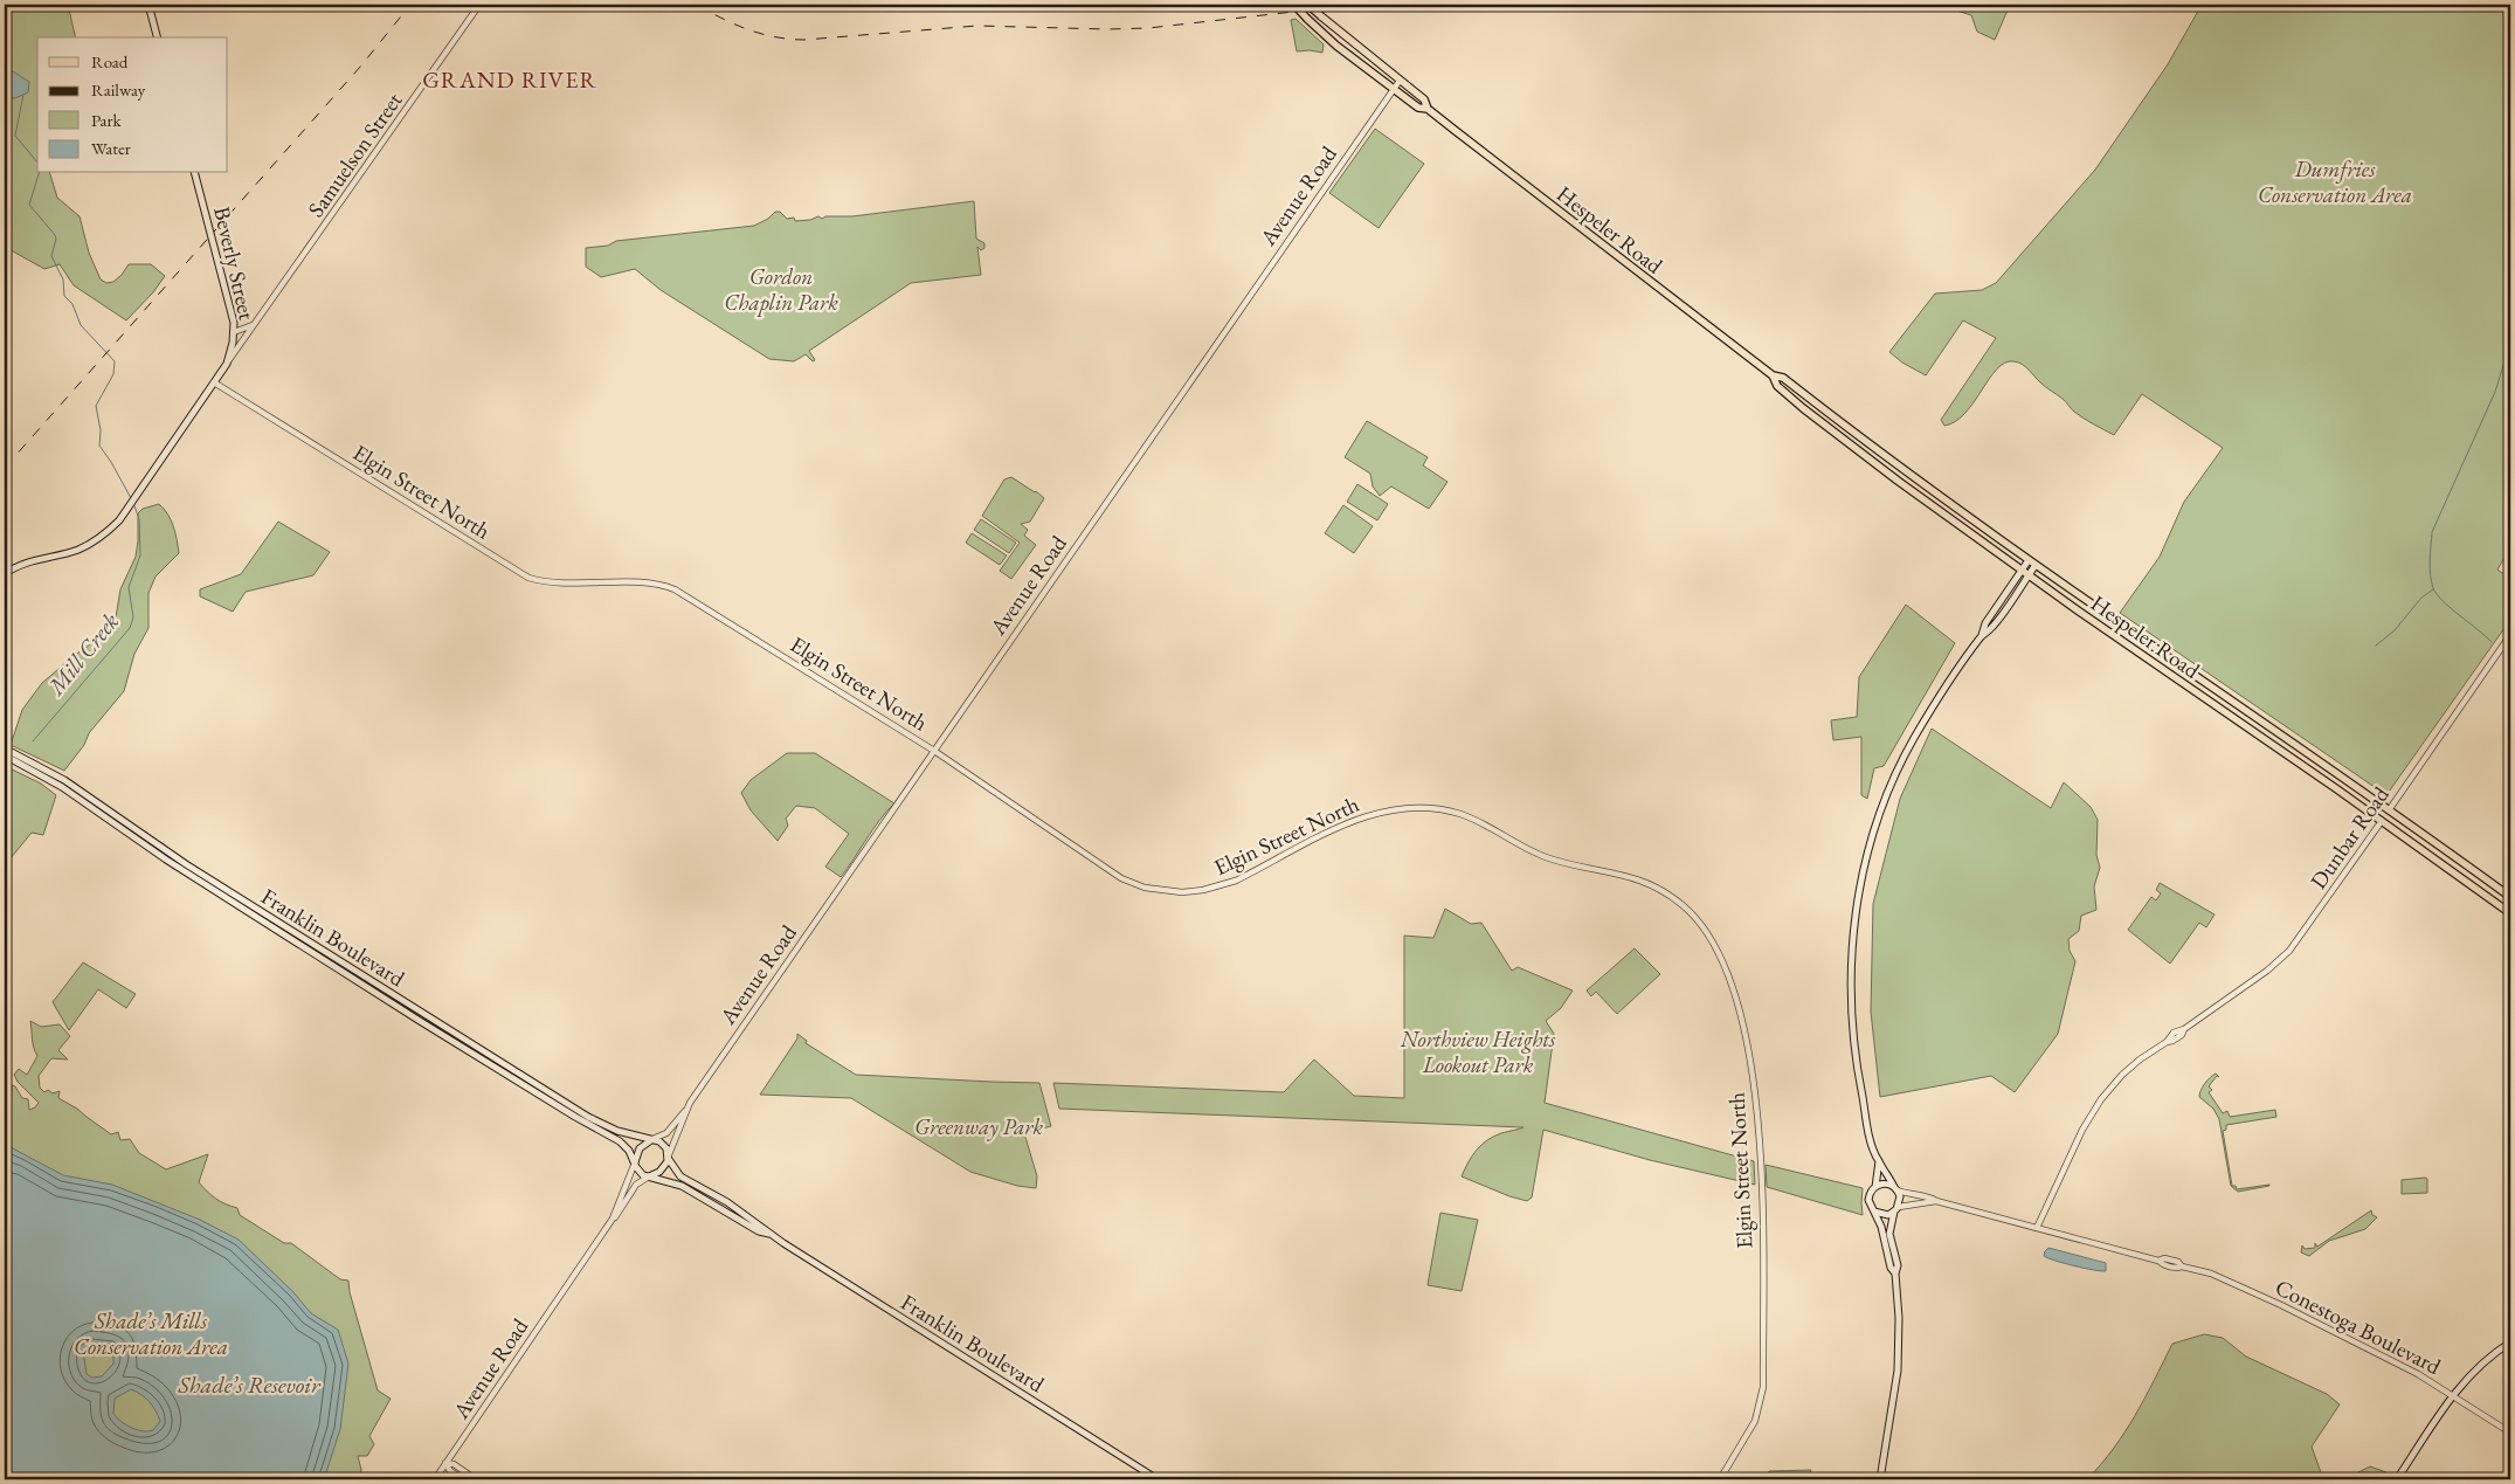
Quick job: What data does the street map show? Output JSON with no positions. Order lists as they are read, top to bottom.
{
  "streets": {
    "main road": [
      "Samuelson Street",
      "Hespeler Road",
      "Beverly Street",
      "Dunbar Road",
      "Franklin Boulevard"
    ],
    "street": ["Avenue Road", "Elgin Street North", "Conestoga Boulevard"]
  },
  "crossings": [
    ["Samuelson Street", "Beverly Street"],
    ["Samuelson Street", "Elgin Street North"],
    ["Avenue Road", "Hespeler Road"],
    ["Avenue Road", "Elgin Street North"],
    ["Avenue Road", "Franklin Boulevard"],
    ["Hespeler Road", "Dunbar Road"],
    ["Dunbar Road", "Conestoga Boulevard"]
  ],
  "districts": ["GRAND RIVER"],
  "water": ["Mill Creek", "Shade’s Resevoir"],
  "parks": [
    "Dumfries Conservation Area",
    "Gordon Chaplin Park",
    "Northview Heights Lookout Park",
    "Greenway Park",
    "Shade’s Mills Conservation Area"
  ],
  "legend": [
    "Road",
    "Railway",
    "Park",
    "Water"
  ]
}
